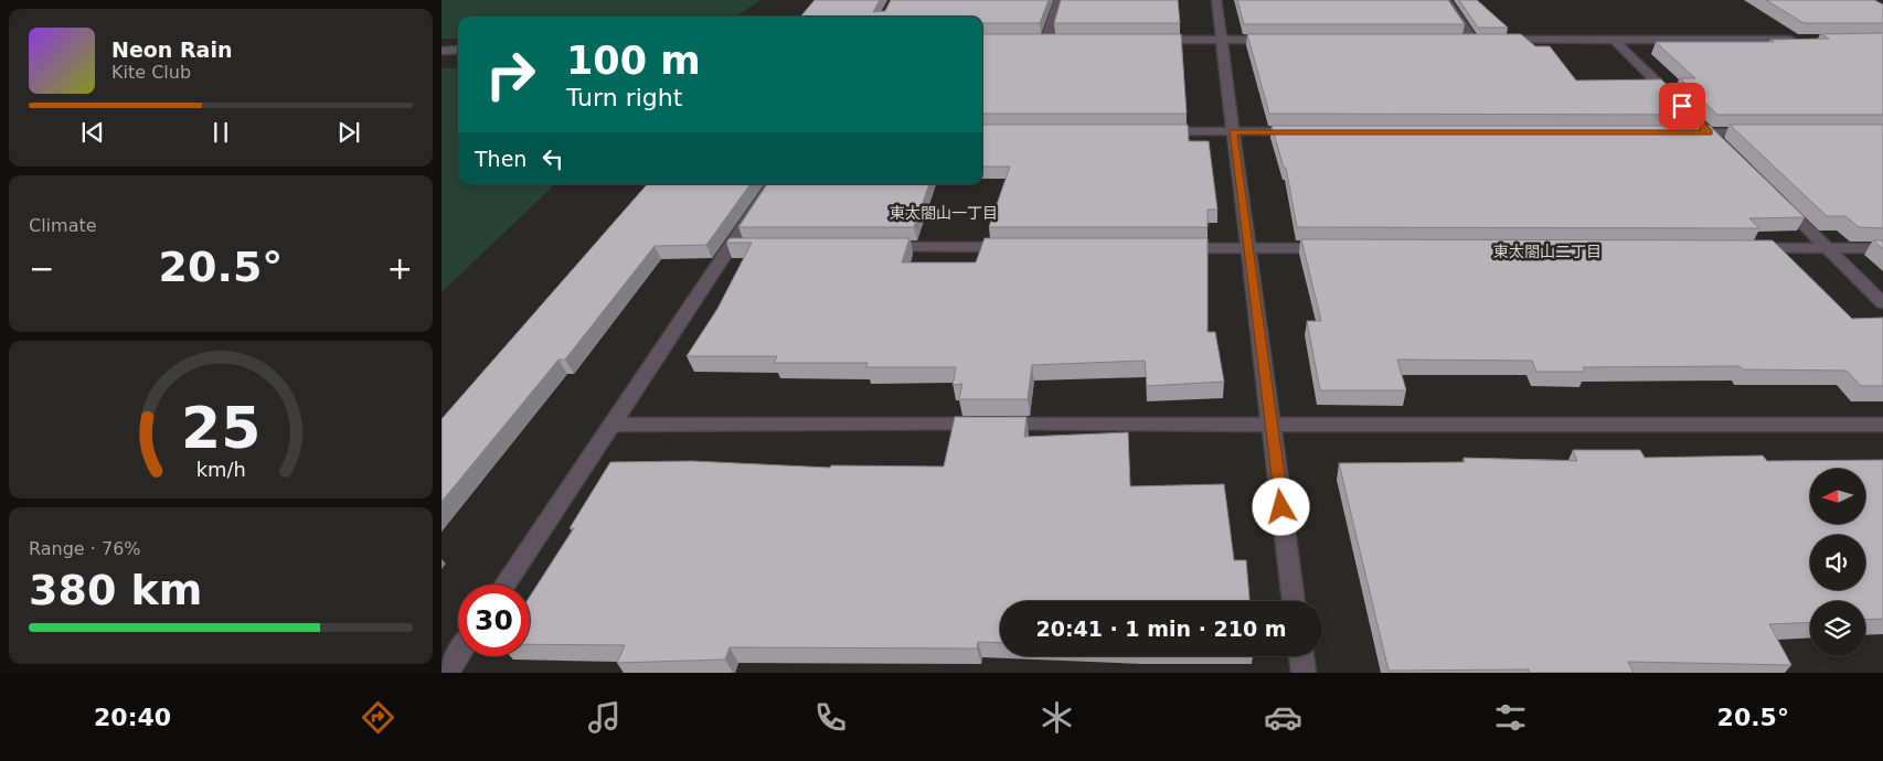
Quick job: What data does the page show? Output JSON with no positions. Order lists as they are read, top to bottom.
{
  "districts": ["東太閤山一丁目", "東太閤山二丁目"],
  "north": "left",
  "page": {
    "turn": ["100 m", "Turn right"],
    "song": ["Neon Rain", "Kite Club"],
    "then": "Then",
    "tile": [
      "Climate",
      ["Range · 76%", "380 km"]
    ],
    "heat": ["−", "20.5°", "+"],
    "limit": "30",
    "trip": "20:41 · 1 min · 210 m",
    "tabs": ["20:40", "20.5°"],
    "gauge": ["25", "km/h"]
  }
}
